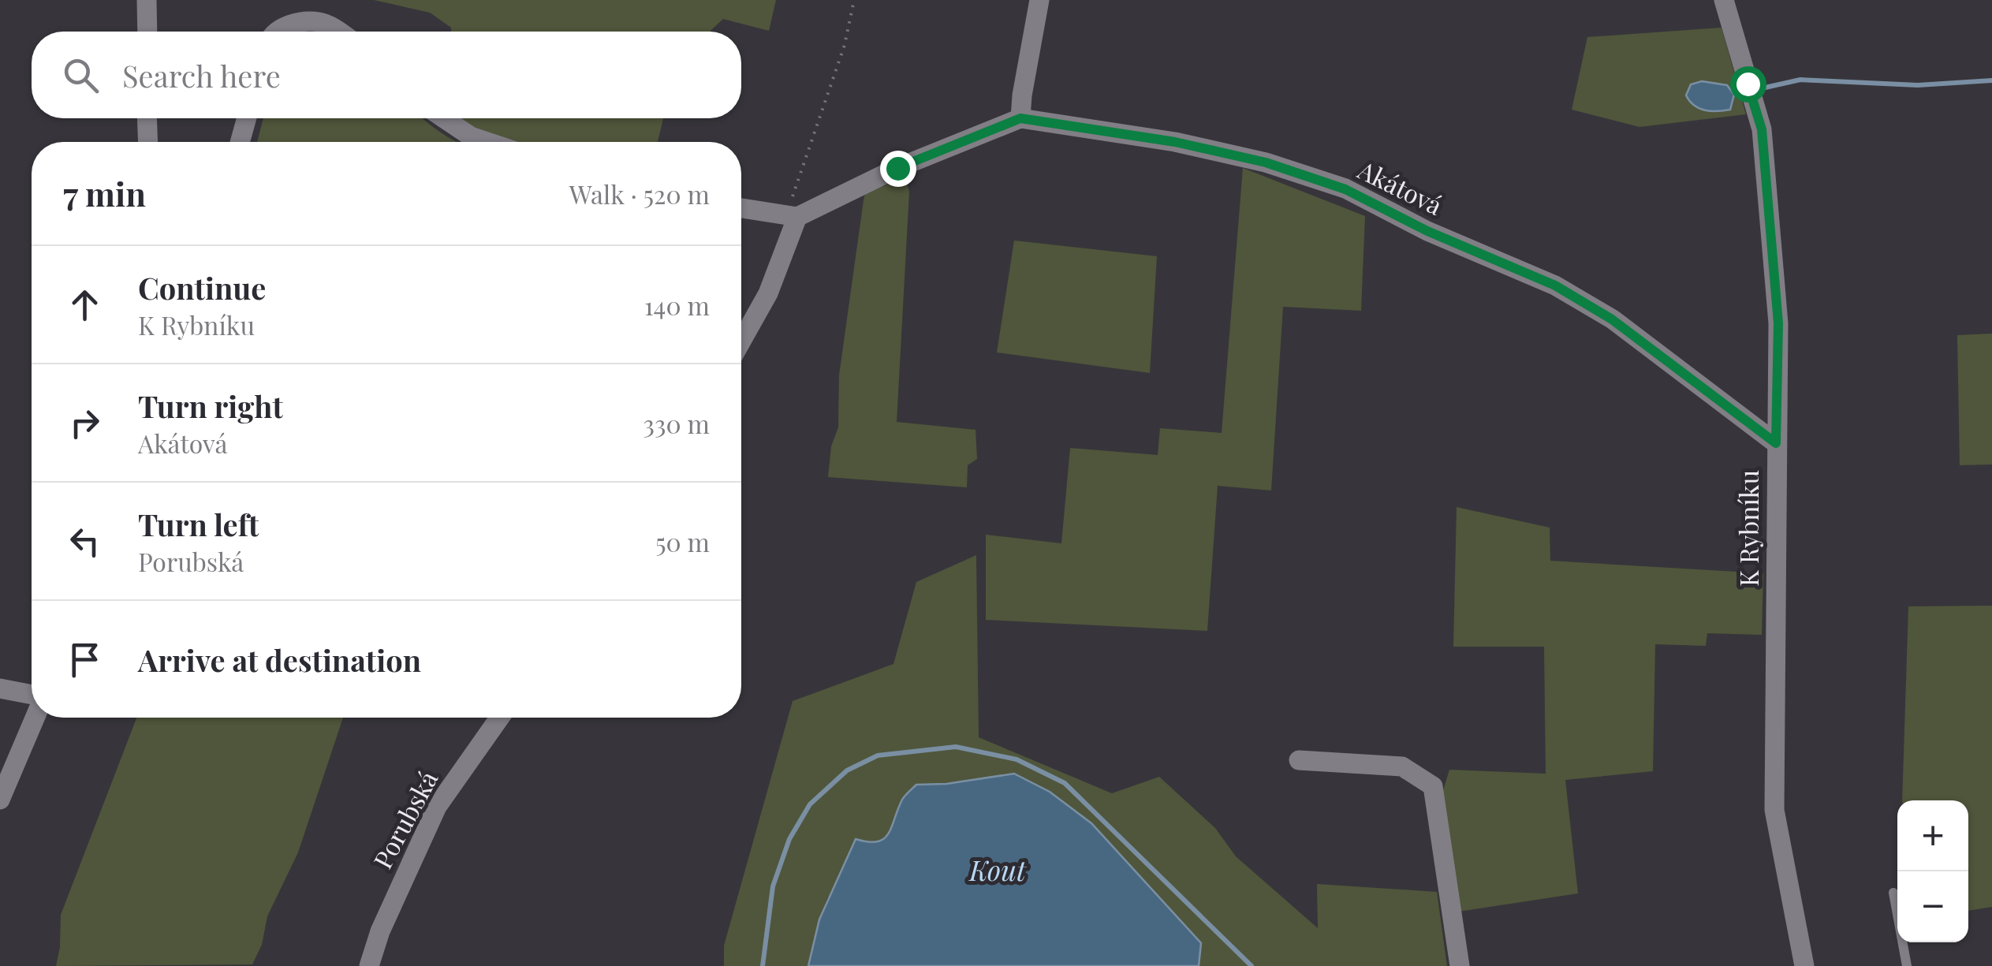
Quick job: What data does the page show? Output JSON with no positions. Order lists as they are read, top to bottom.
{
  "streets": {
    "street": ["Akátová", "K Rybníku", "Porubská"]
  },
  "crossings": [
    ["Akátová", "K Rybníku"]
  ],
  "water": ["Kout"],
  "page": {
    "search": "Search here",
    "heading": ["7 min", "Walk · 520 m"],
    "list": [
      ["Continue", "K Rybníku", "140 m"],
      ["Turn right", "Akátová", "330 m"],
      ["Turn left", "Porubská", "50 m"],
      "Arrive at destination"
    ],
    "map_buttons": ["+", "−"]
  }
}
